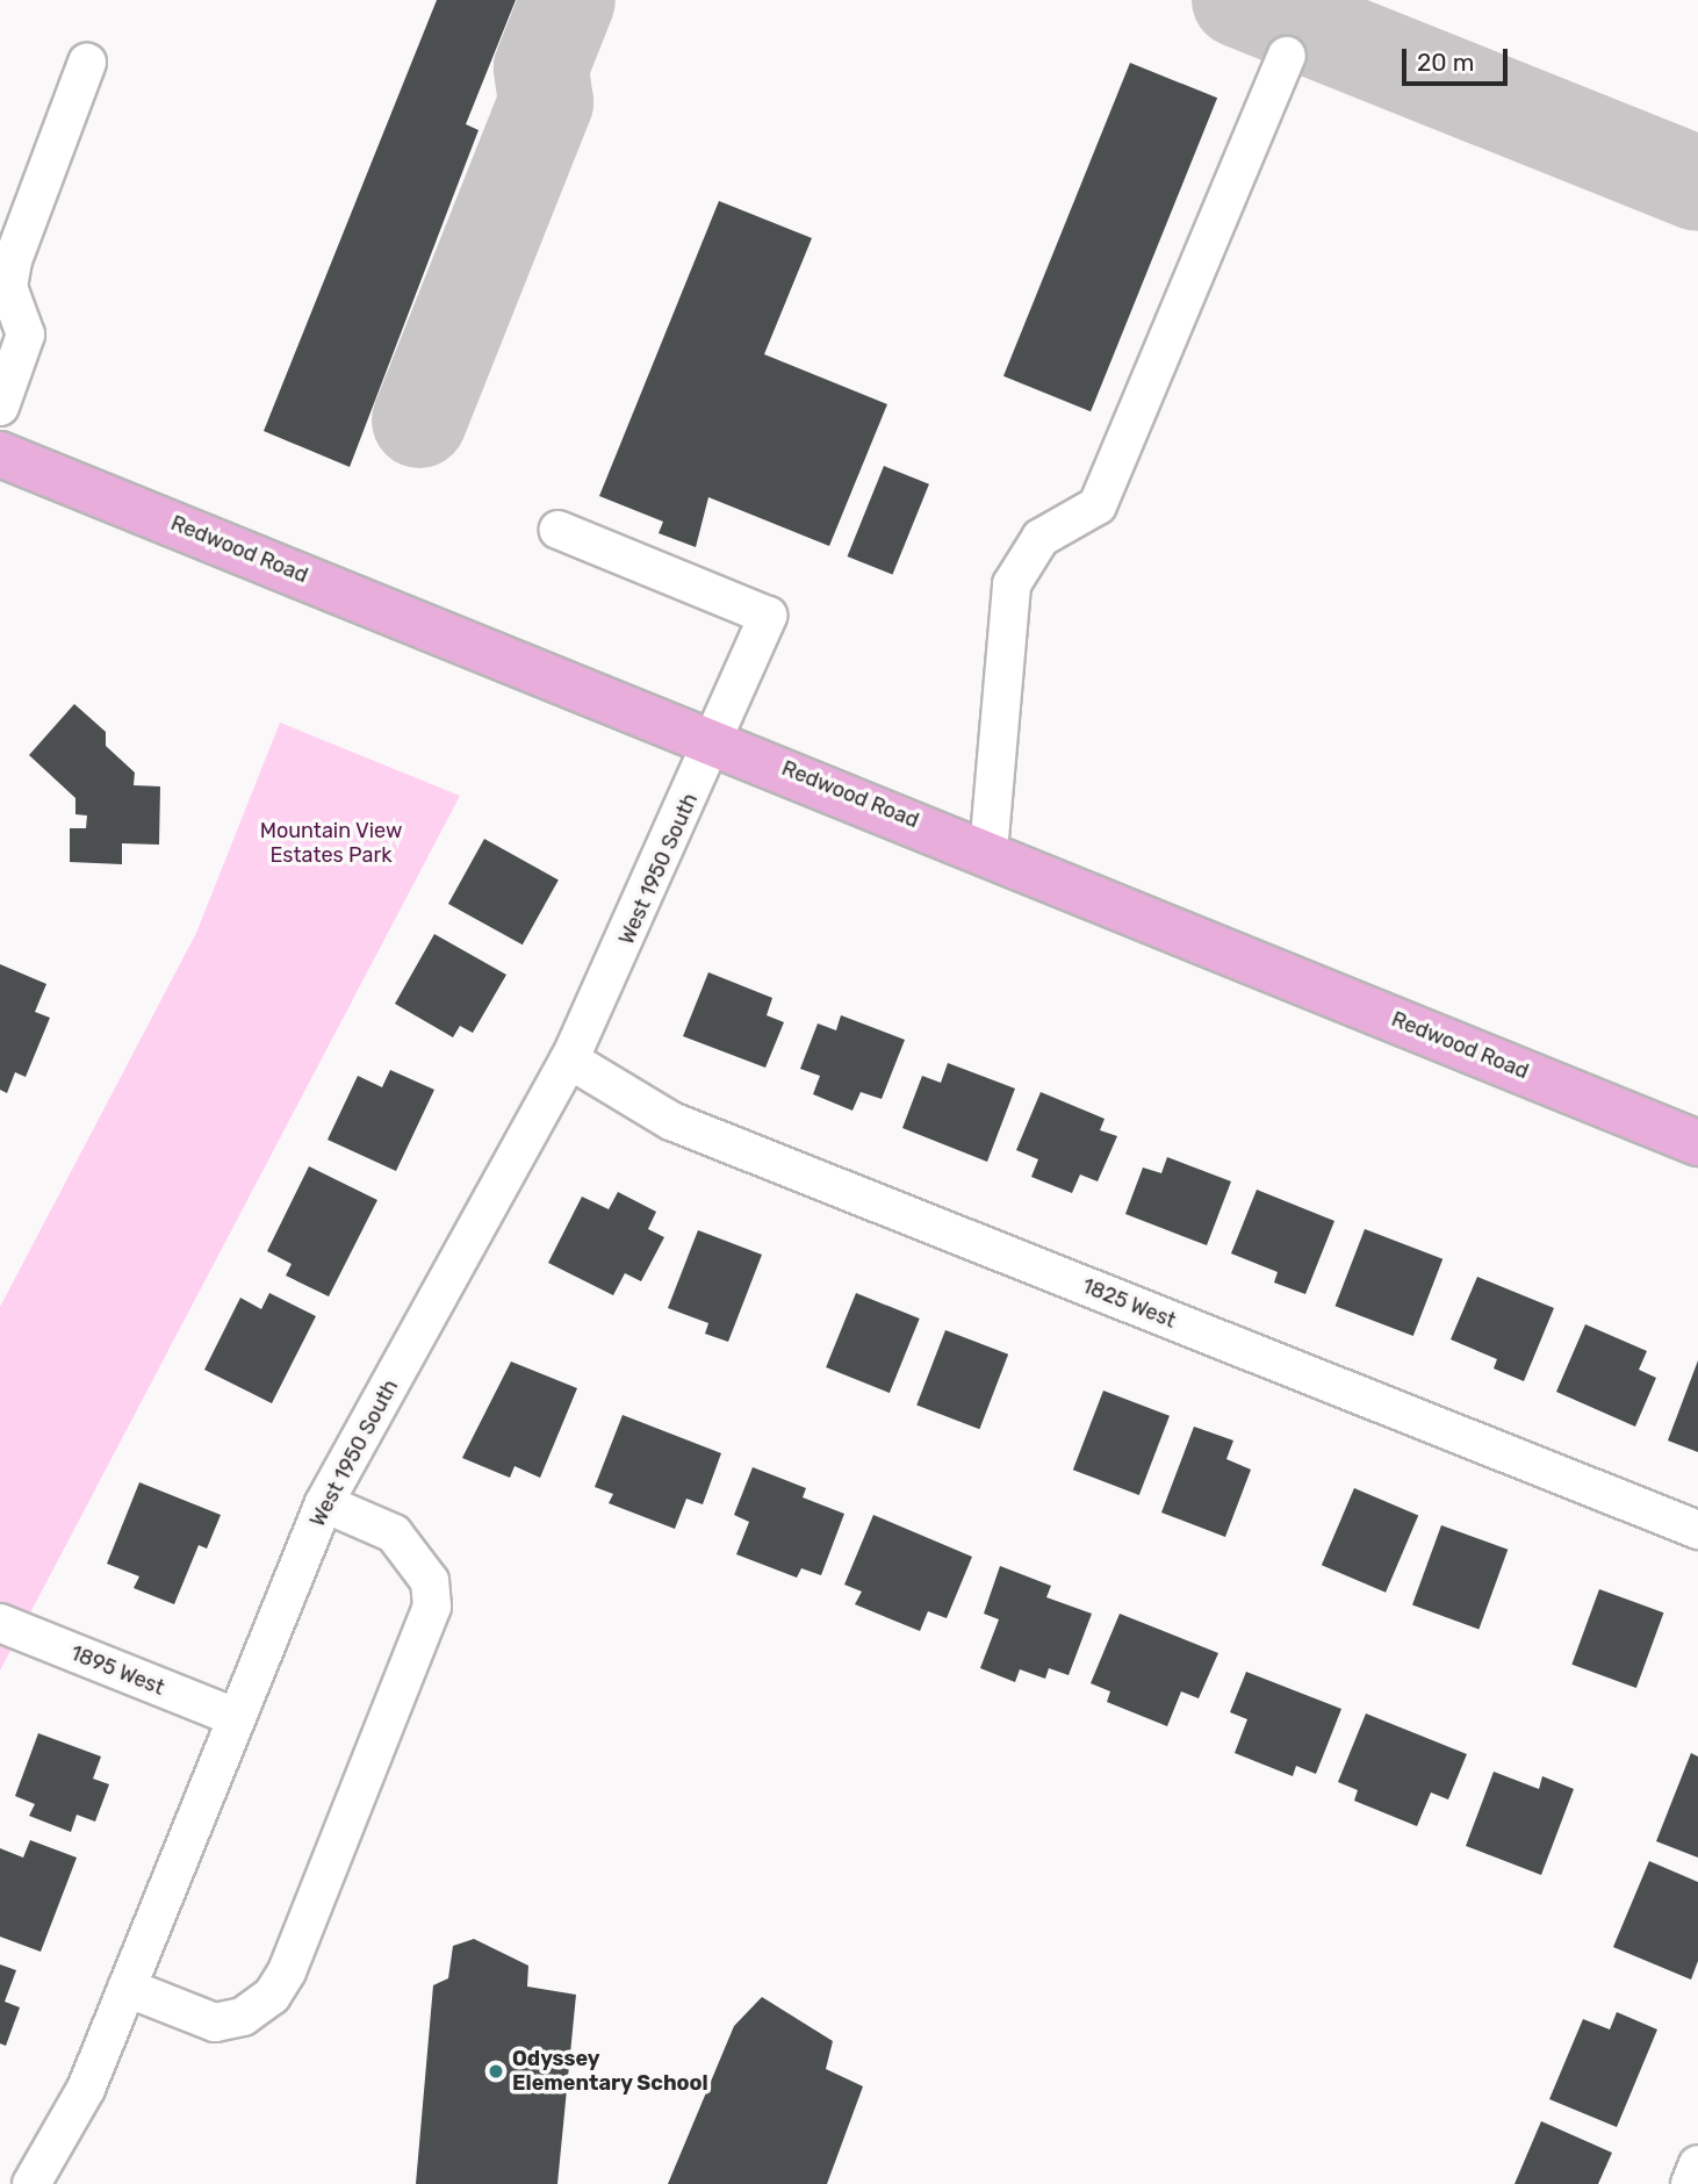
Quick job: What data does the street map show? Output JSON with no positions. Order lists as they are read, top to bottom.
{
  "streets": {
    "main road": ["Redwood Road"],
    "street": ["West 1950 South", "1825 West", "1895 West"]
  },
  "crossings": [
    ["Redwood Road", "West 1950 South"],
    ["West 1950 South", "1825 West"],
    ["West 1950 South", "1895 West"]
  ],
  "parks": ["Mountain View Estates Park"],
  "places": ["Odyssey Elementary School"],
  "scale_bar": "20 m"
}
